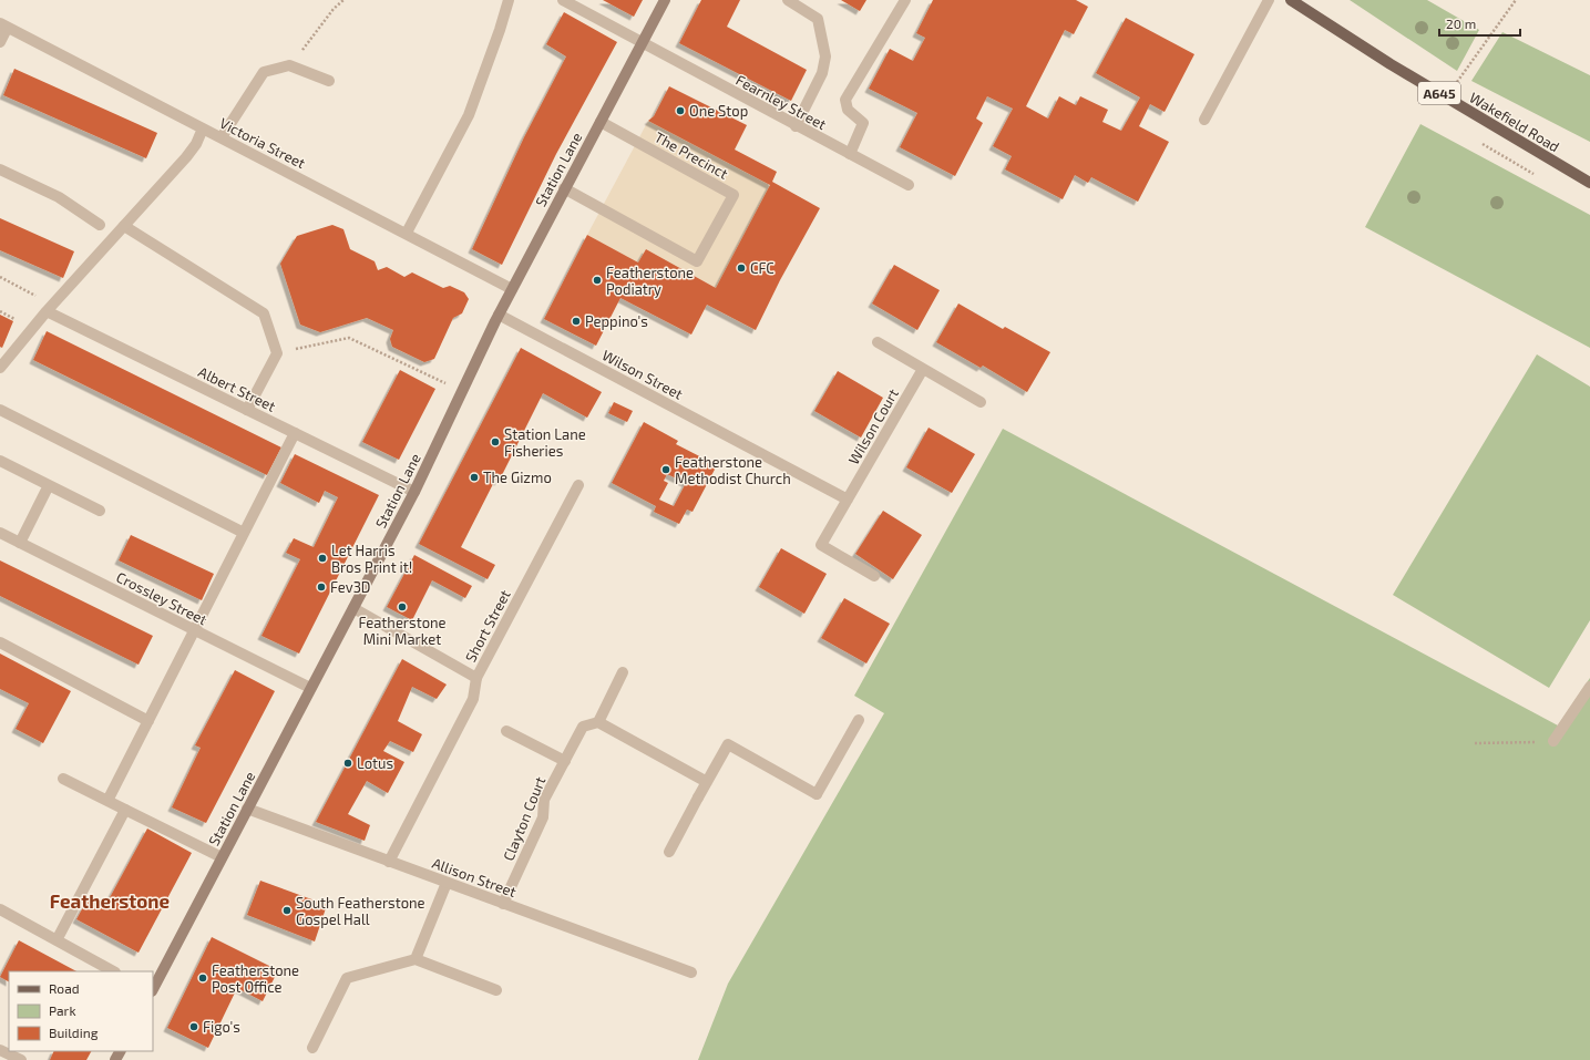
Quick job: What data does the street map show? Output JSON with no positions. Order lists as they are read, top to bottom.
{
  "streets": {
    "main road": ["A645", "Wakefield Road", "Station Lane"],
    "street": [
      "Fearnley Street",
      "Victoria Street",
      "The Precinct",
      "Wilson Street",
      "Albert Street",
      "Wilson Court",
      "Crossley Street",
      "Short Street",
      "Clayton Court",
      "Allison Street"
    ]
  },
  "crossings": [
    ["Fearnley Street", "Station Lane"],
    ["Victoria Street", "Station Lane"],
    ["The Precinct", "Station Lane"],
    ["Station Lane", "Wilson Street"],
    ["Station Lane", "Albert Street"],
    ["Station Lane", "Crossley Street"],
    ["Station Lane", "Short Street"],
    ["Station Lane", "Allison Street"],
    ["Wilson Street", "Wilson Court"],
    ["Clayton Court", "Allison Street"]
  ],
  "districts": ["Featherstone"],
  "places": [
    "One Stop",
    "CFC",
    "Featherstone Podiatry",
    "Peppino's",
    "Station Lane Fisheries",
    "Featherstone Methodist Church",
    "The Gizmo",
    "Let Harris Bros Print it!",
    "Fev3D",
    "Featherstone Mini Market",
    "Lotus",
    "South Featherstone Gospel Hall",
    "Featherstone Post Office",
    "Figo's"
  ],
  "legend": ["Road", "Park", "Building"],
  "scale_bar": "20 m"
}
